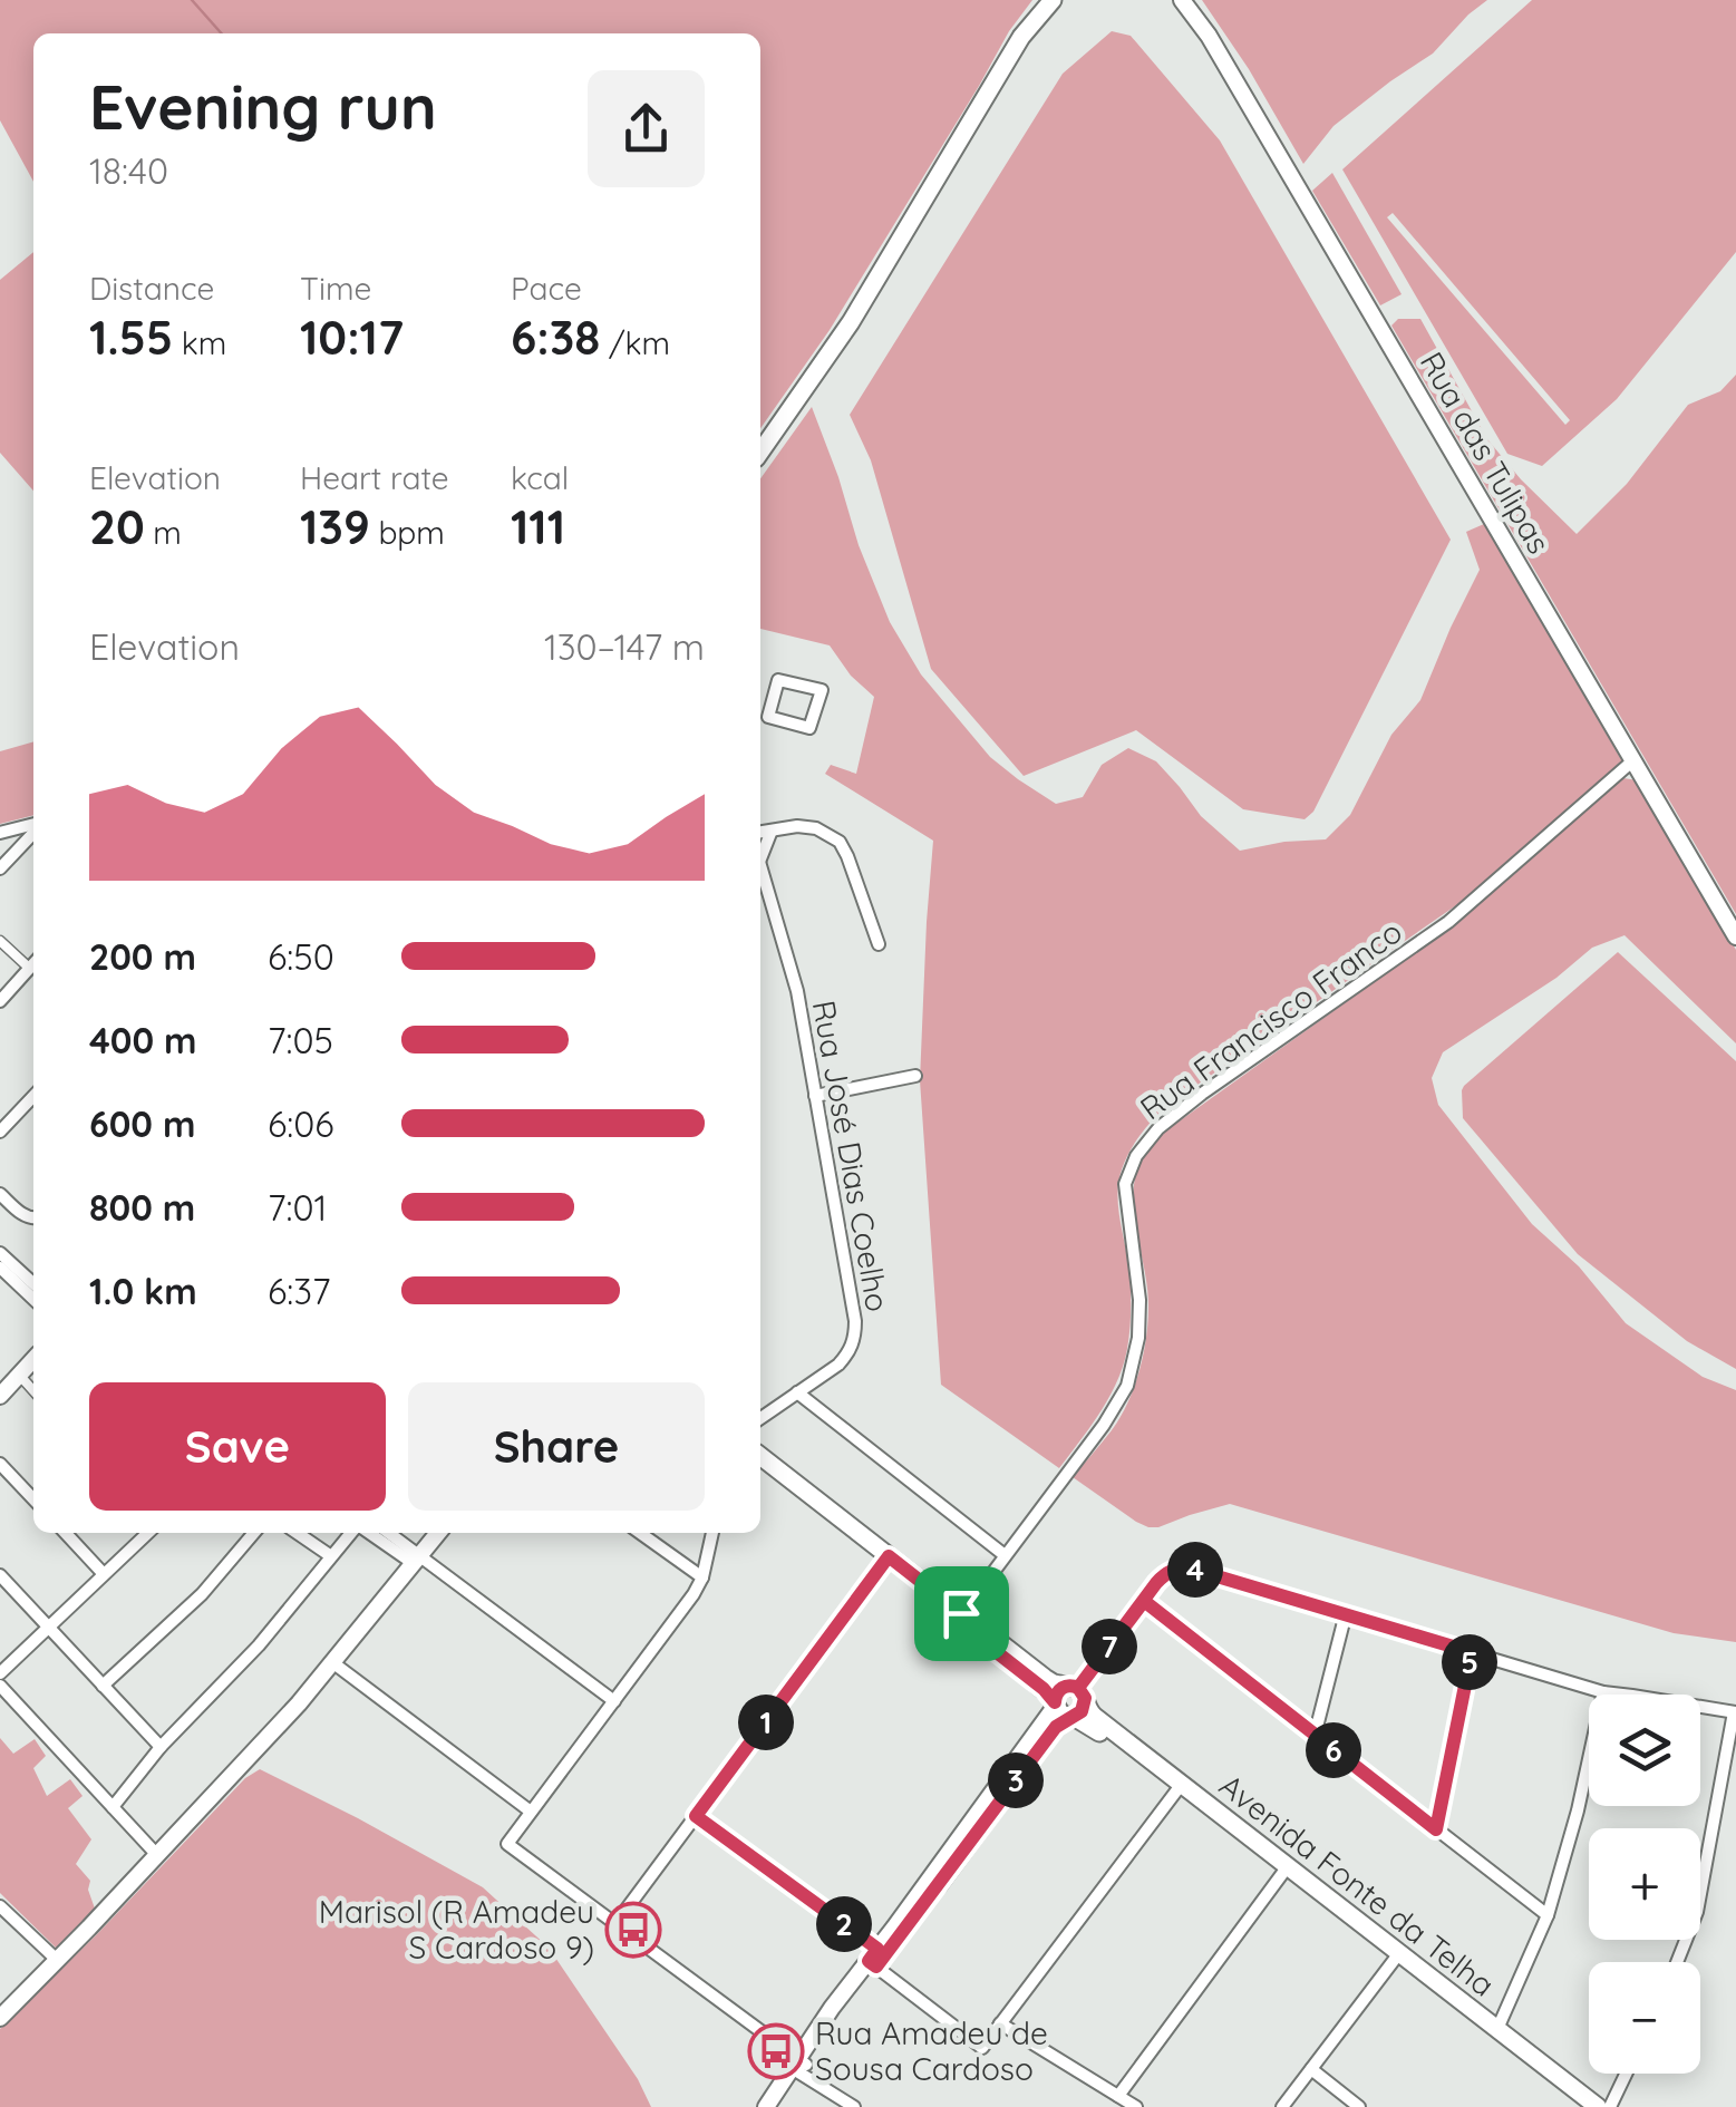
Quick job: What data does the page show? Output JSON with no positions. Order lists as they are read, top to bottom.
{
  "streets": {
    "main road": ["Avenida Fonte da Telha"],
    "street": ["Rua das Tulipas", "Rua Francisco Franco", "Rua José Dias Coelho"]
  },
  "crossings": [
    ["Rua das Tulipas", "Rua Francisco Franco"],
    ["Rua Francisco Franco", "Avenida Fonte da Telha"]
  ],
  "places": {
    "bus stop": ["Marisol (R Amadeu S Cardoso 9)", "Rua Amadeu de Sousa Cardoso"]
  },
  "page": {
    "heading": ["Evening run", "18:40"],
    "stats": [
      ["Distance", "1.55 km"],
      ["Time", "10:17"],
      ["Pace", "6:38 /km"],
      ["Elevation", "20 m"],
      ["Heart rate", "139 bpm"],
      ["kcal", "111"]
    ],
    "chart": ["Elevation", "130–147 m"],
    "list": [
      {
        "name": "200 m",
        "note": "6:50"
      },
      {
        "name": "400 m",
        "note": "7:05"
      },
      {
        "name": "600 m",
        "note": "6:06"
      },
      {
        "name": "800 m",
        "note": "7:01"
      },
      {
        "name": "1.0 km",
        "note": "6:37"
      }
    ],
    "buttons": ["Save", "Share"],
    "pins": [
      "4",
      "7",
      "5",
      "1",
      "6",
      "3",
      "2"
    ],
    "map_buttons": ["+", "−"]
  }
}
